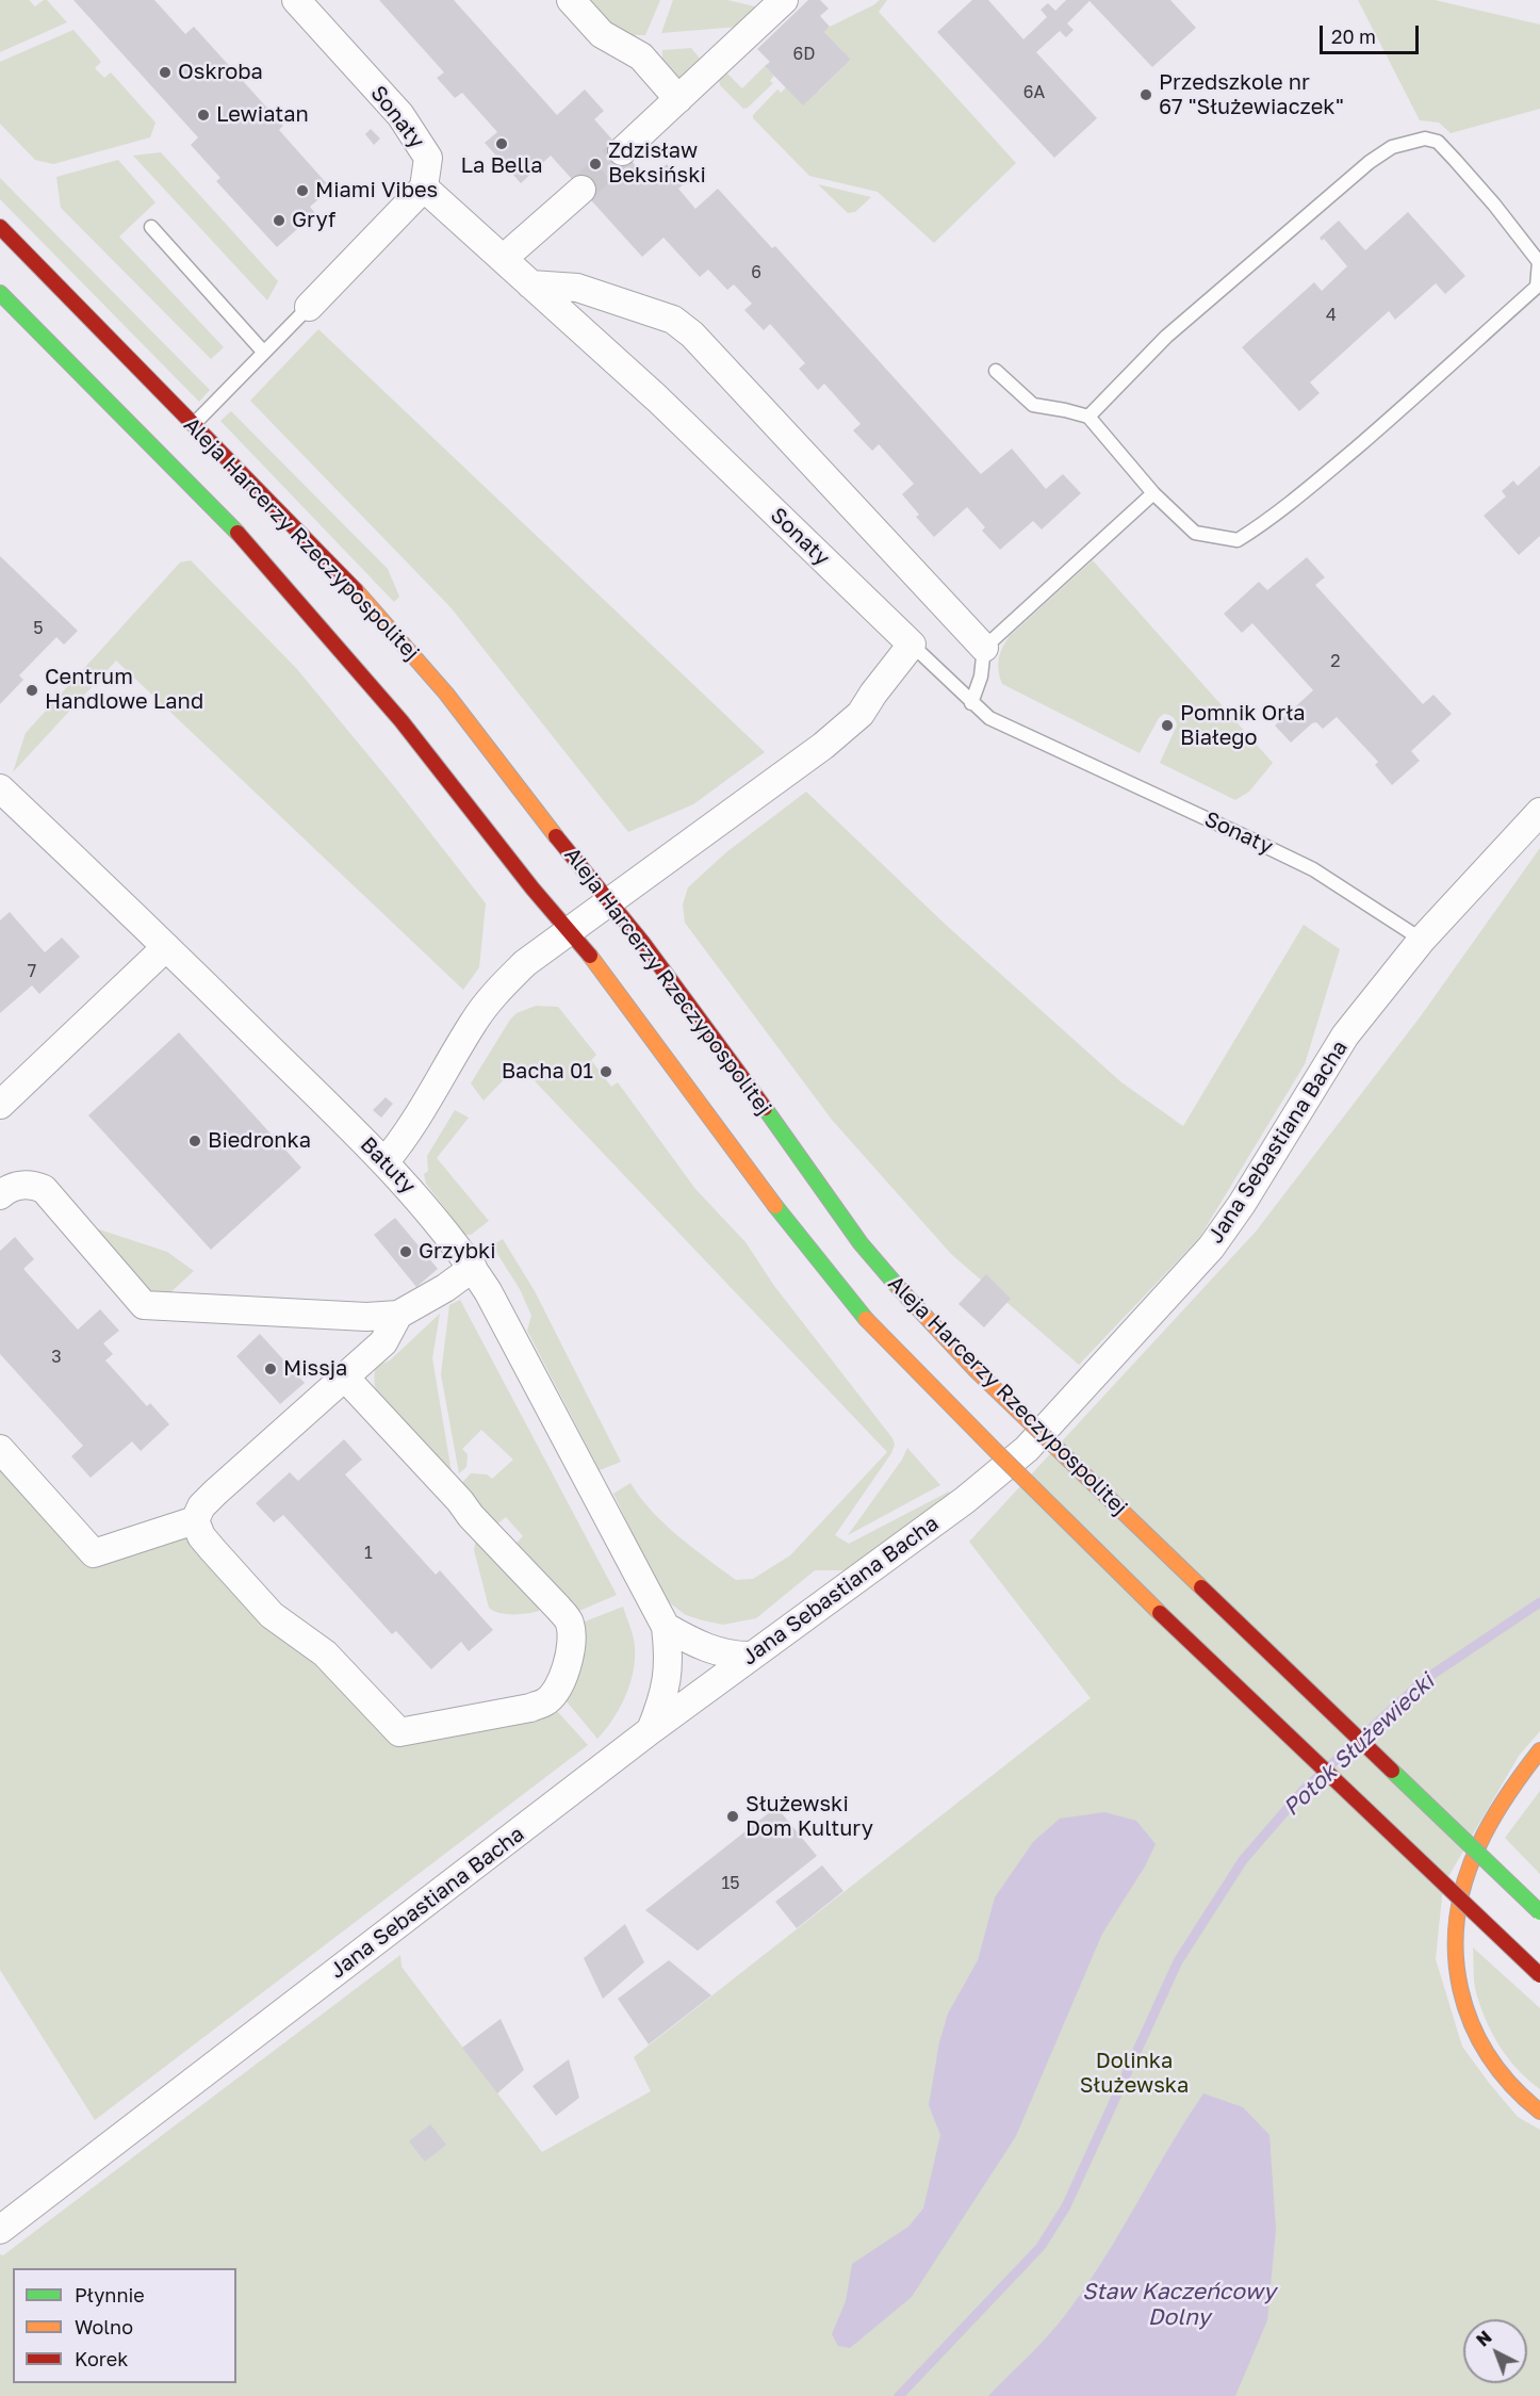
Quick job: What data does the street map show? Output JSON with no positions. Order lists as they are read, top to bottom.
{
  "streets": {
    "street": [
      "Sonaty",
      "Aleja Harcerzy Rzeczypospolitej",
      "Jana Sebastiana Bacha",
      "Batuty"
    ]
  },
  "crossings": [
    ["Sonaty", "Jana Sebastiana Bacha"],
    ["Jana Sebastiana Bacha", "Batuty"]
  ],
  "water": ["Potok Służewiecki", "Staw Kaczeńcowy Dolny"],
  "parks": ["Dolinka Służewska"],
  "places": [
    "Oskroba",
    "Przedszkole nr 67 \"Służewiaczek\"",
    "Lewiatan",
    "La Bella",
    "Zdzisław Beksiński",
    "Miami Vibes",
    "Gryf",
    "Centrum Handlowe Land",
    "Pomnik Orła Białego",
    "Bacha 01",
    "Biedronka",
    "Grzybki",
    "Missja",
    "Służewski Dom Kultury"
  ],
  "house_numbers": [
    "6D",
    "6A",
    "6",
    "4",
    "5",
    "2",
    "7",
    "3",
    "1",
    "15"
  ],
  "legend": ["Płynnie", "Wolno", "Korek"],
  "scale_bar": "20 m",
  "north": "top left"
}
